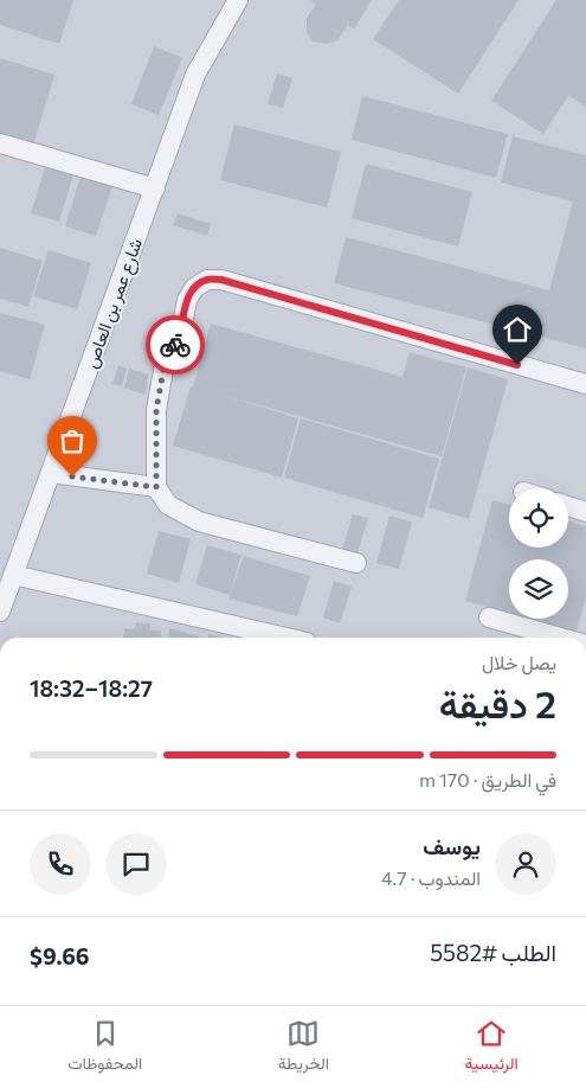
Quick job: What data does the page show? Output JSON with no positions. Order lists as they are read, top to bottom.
{
  "streets": {
    "street": ["شارع عمر بن العاص"]
  },
  "page": {
    "heading": ["2 دقيقة", "يصل خلال", "18:27–18:32"],
    "panel": [
      "يوسف",
      "المندوب · 4.7",
      "الطلب #5582",
      "$9.66"
    ],
    "bar": "في الطريق · 170 m",
    "tabs": ["الرئيسية", "الخريطة", "المحفوظات"]
  }
}
